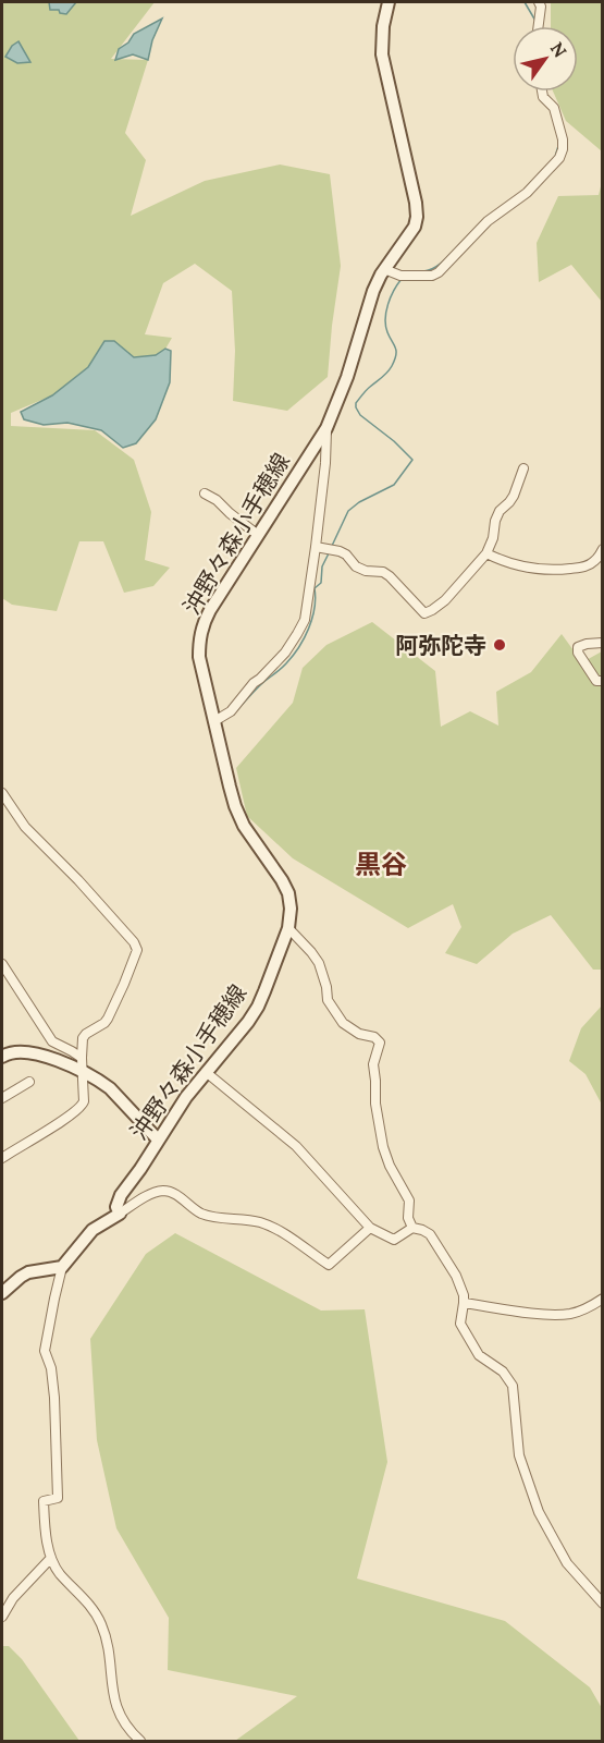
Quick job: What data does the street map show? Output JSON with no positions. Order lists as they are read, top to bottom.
{
  "streets": {
    "main road": ["沖野々森小手穂線"]
  },
  "districts": ["黒谷"],
  "places": ["阿弥陀寺"],
  "north": "top right"
}
